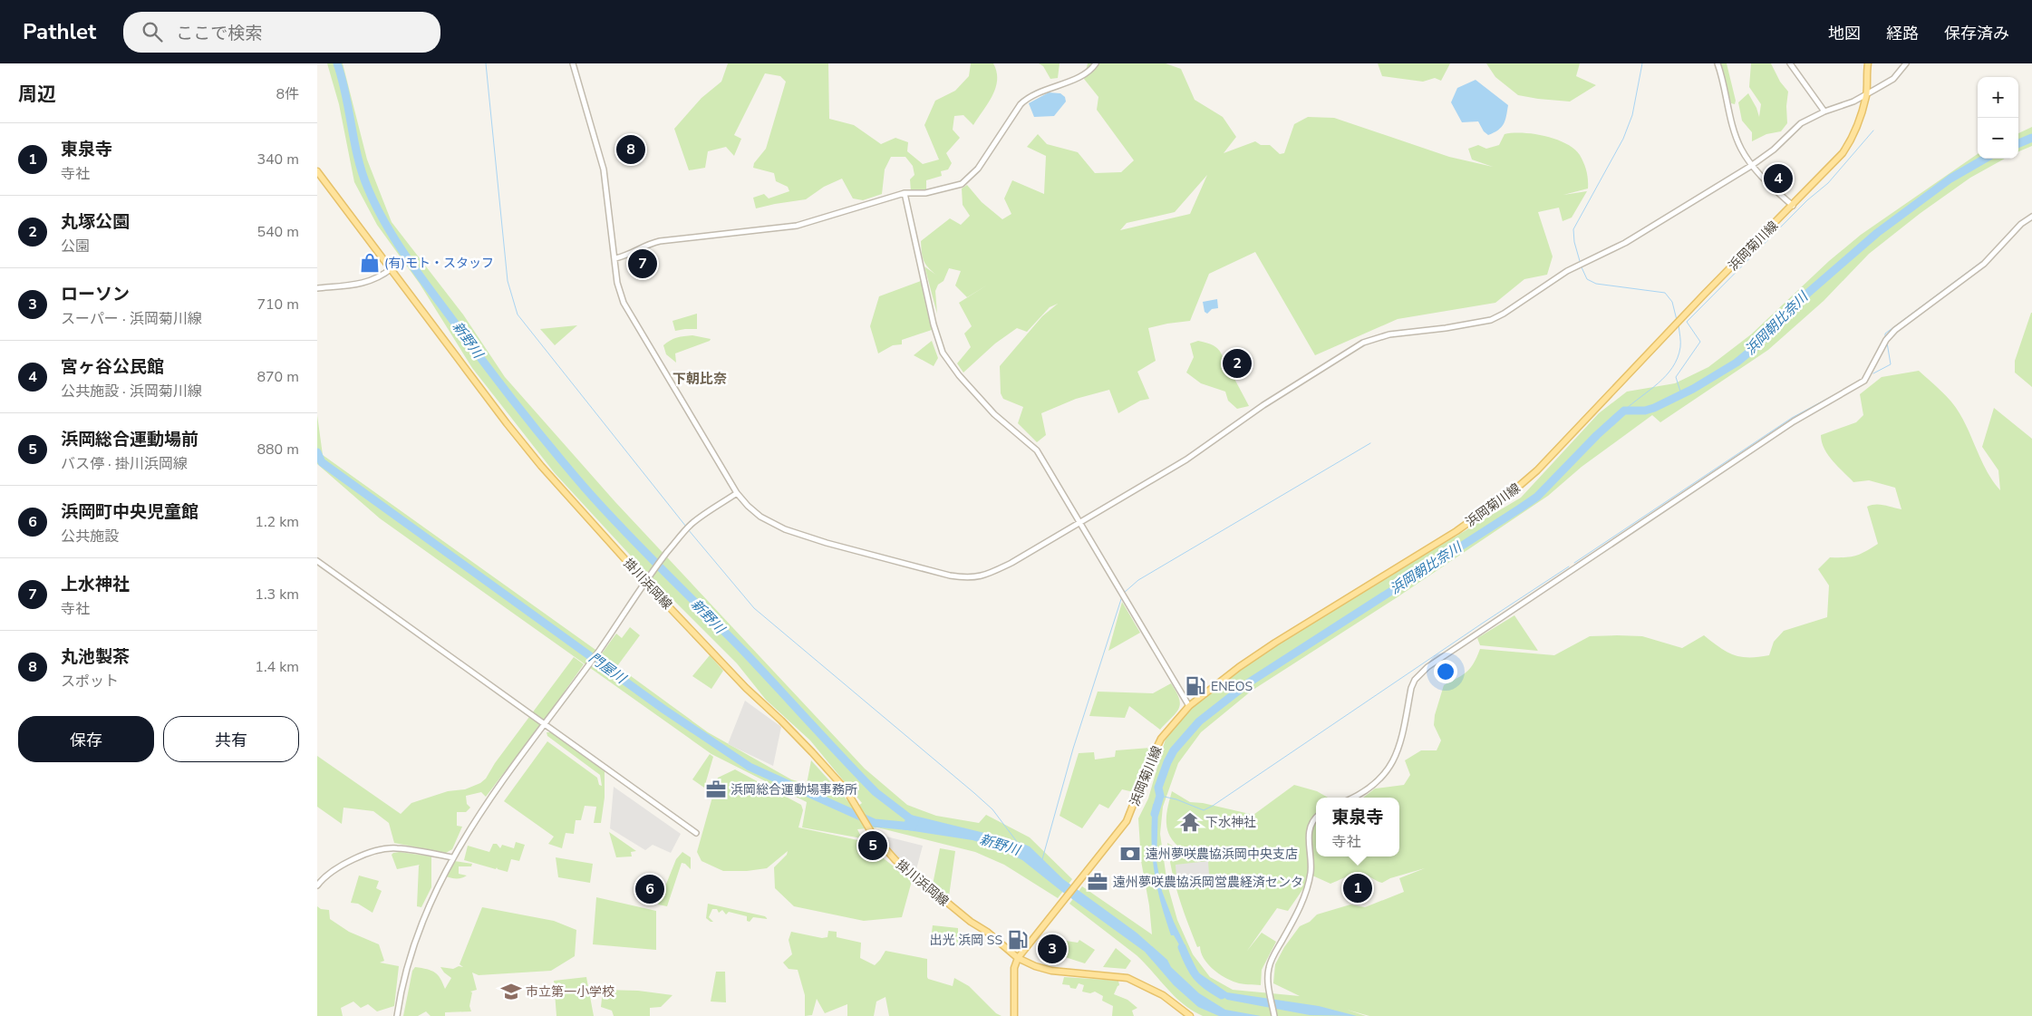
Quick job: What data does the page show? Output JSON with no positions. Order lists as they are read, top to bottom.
{
  "streets": {
    "main road": ["浜岡菊川線", "掛川浜岡線"]
  },
  "crossings": [
    ["浜岡菊川線", "掛川浜岡線"]
  ],
  "districts": ["下朝比奈"],
  "water": ["浜岡朝比奈川", "新野川", "門屋川"],
  "places": {
    "shop": ["(有)モト・スタッフ"],
    "fuel station": ["ENEOS", "出光 浜岡 SS"],
    "office": ["浜岡総合運動場事務所", "遠州夢咲農協浜岡営農経済センタ"],
    "temple": ["下水神社"],
    "bank": ["遠州夢咲農協浜岡中央支店"],
    "school or university": ["市立第一小学校"]
  },
  "page": {
    "header": "Pathlet",
    "search": "ここで検索",
    "nav": ["地図", "経路", "保存済み"],
    "heading": ["周辺", "8件"],
    "map_buttons": ["+", "−"],
    "list": [
      {
        "mark": "1",
        "name": "東泉寺",
        "note": "寺社",
        "value": "340 m"
      },
      {
        "mark": "2",
        "name": "丸塚公園",
        "note": "公園",
        "value": "540 m"
      },
      {
        "mark": "3",
        "name": "ローソン",
        "note": "スーパー · 浜岡菊川線",
        "value": "710 m"
      },
      {
        "mark": "4",
        "name": "宮ヶ谷公民館",
        "note": "公共施設 · 浜岡菊川線",
        "value": "870 m"
      },
      {
        "mark": "5",
        "name": "浜岡総合運動場前",
        "note": "バス停 · 掛川浜岡線",
        "value": "880 m"
      },
      {
        "mark": "6",
        "name": "浜岡町中央児童館",
        "note": "公共施設",
        "value": "1.2 km"
      },
      {
        "mark": "7",
        "name": "上水神社",
        "note": "寺社",
        "value": "1.3 km"
      },
      {
        "mark": "8",
        "name": "丸池製茶",
        "note": "スポット",
        "value": "1.4 km"
      }
    ],
    "pins": [
      "8",
      "4",
      "7",
      "2",
      "5",
      "1",
      "6",
      "3"
    ],
    "buttons": ["保存", "共有"],
    "popup": ["東泉寺", "寺社"]
  }
}
